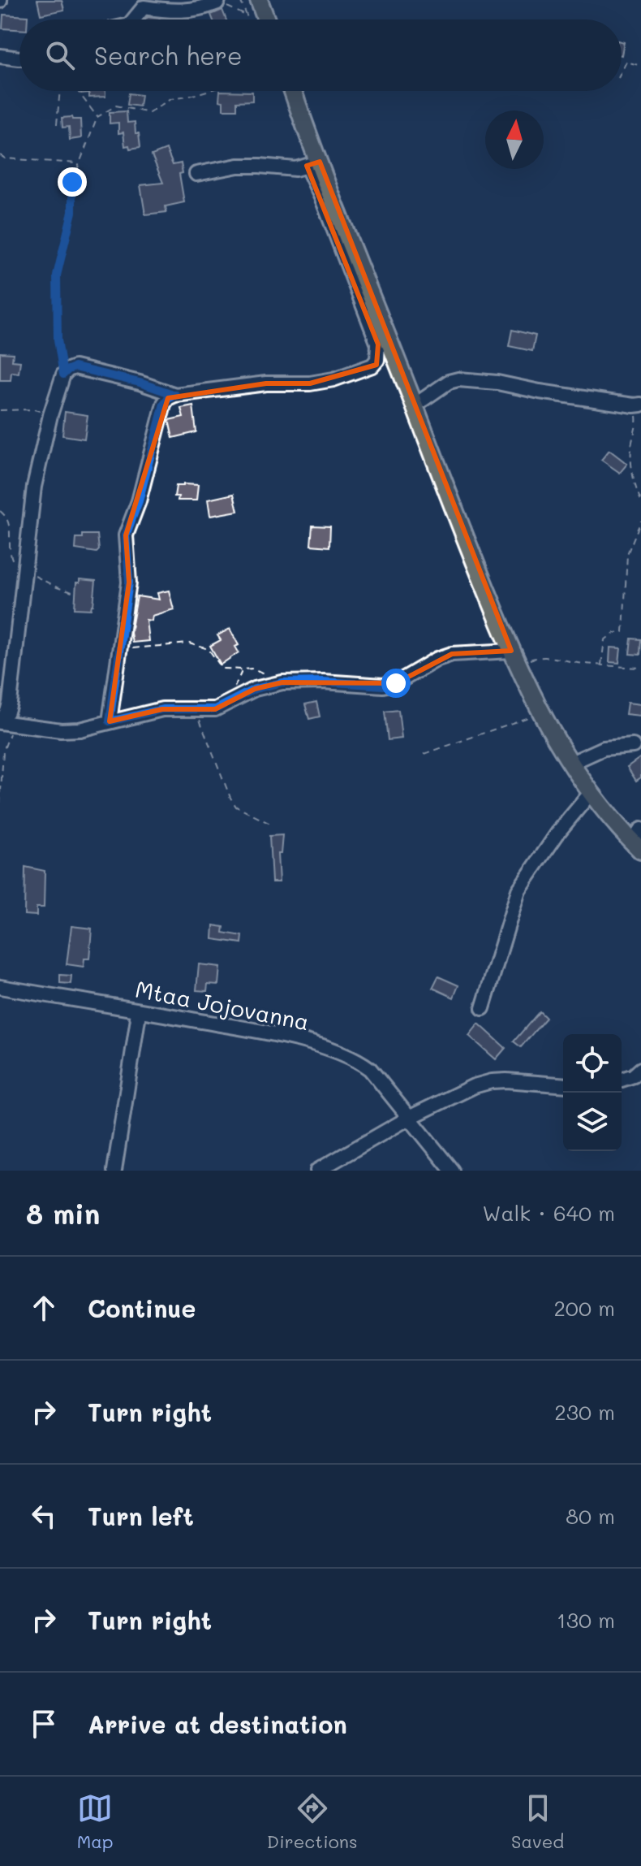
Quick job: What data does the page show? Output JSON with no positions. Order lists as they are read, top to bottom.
{
  "streets": {
    "street": ["Mtaa Jojovanna"]
  },
  "north": "top",
  "page": {
    "search": "Search here",
    "heading": ["8 min", "Walk · 640 m"],
    "list": [
      ["Continue", "200 m"],
      ["Turn right", "230 m"],
      ["Turn left", "80 m"],
      ["Turn right", "130 m"],
      "Arrive at destination"
    ],
    "nav": ["Map", "Directions", "Saved"]
  }
}
